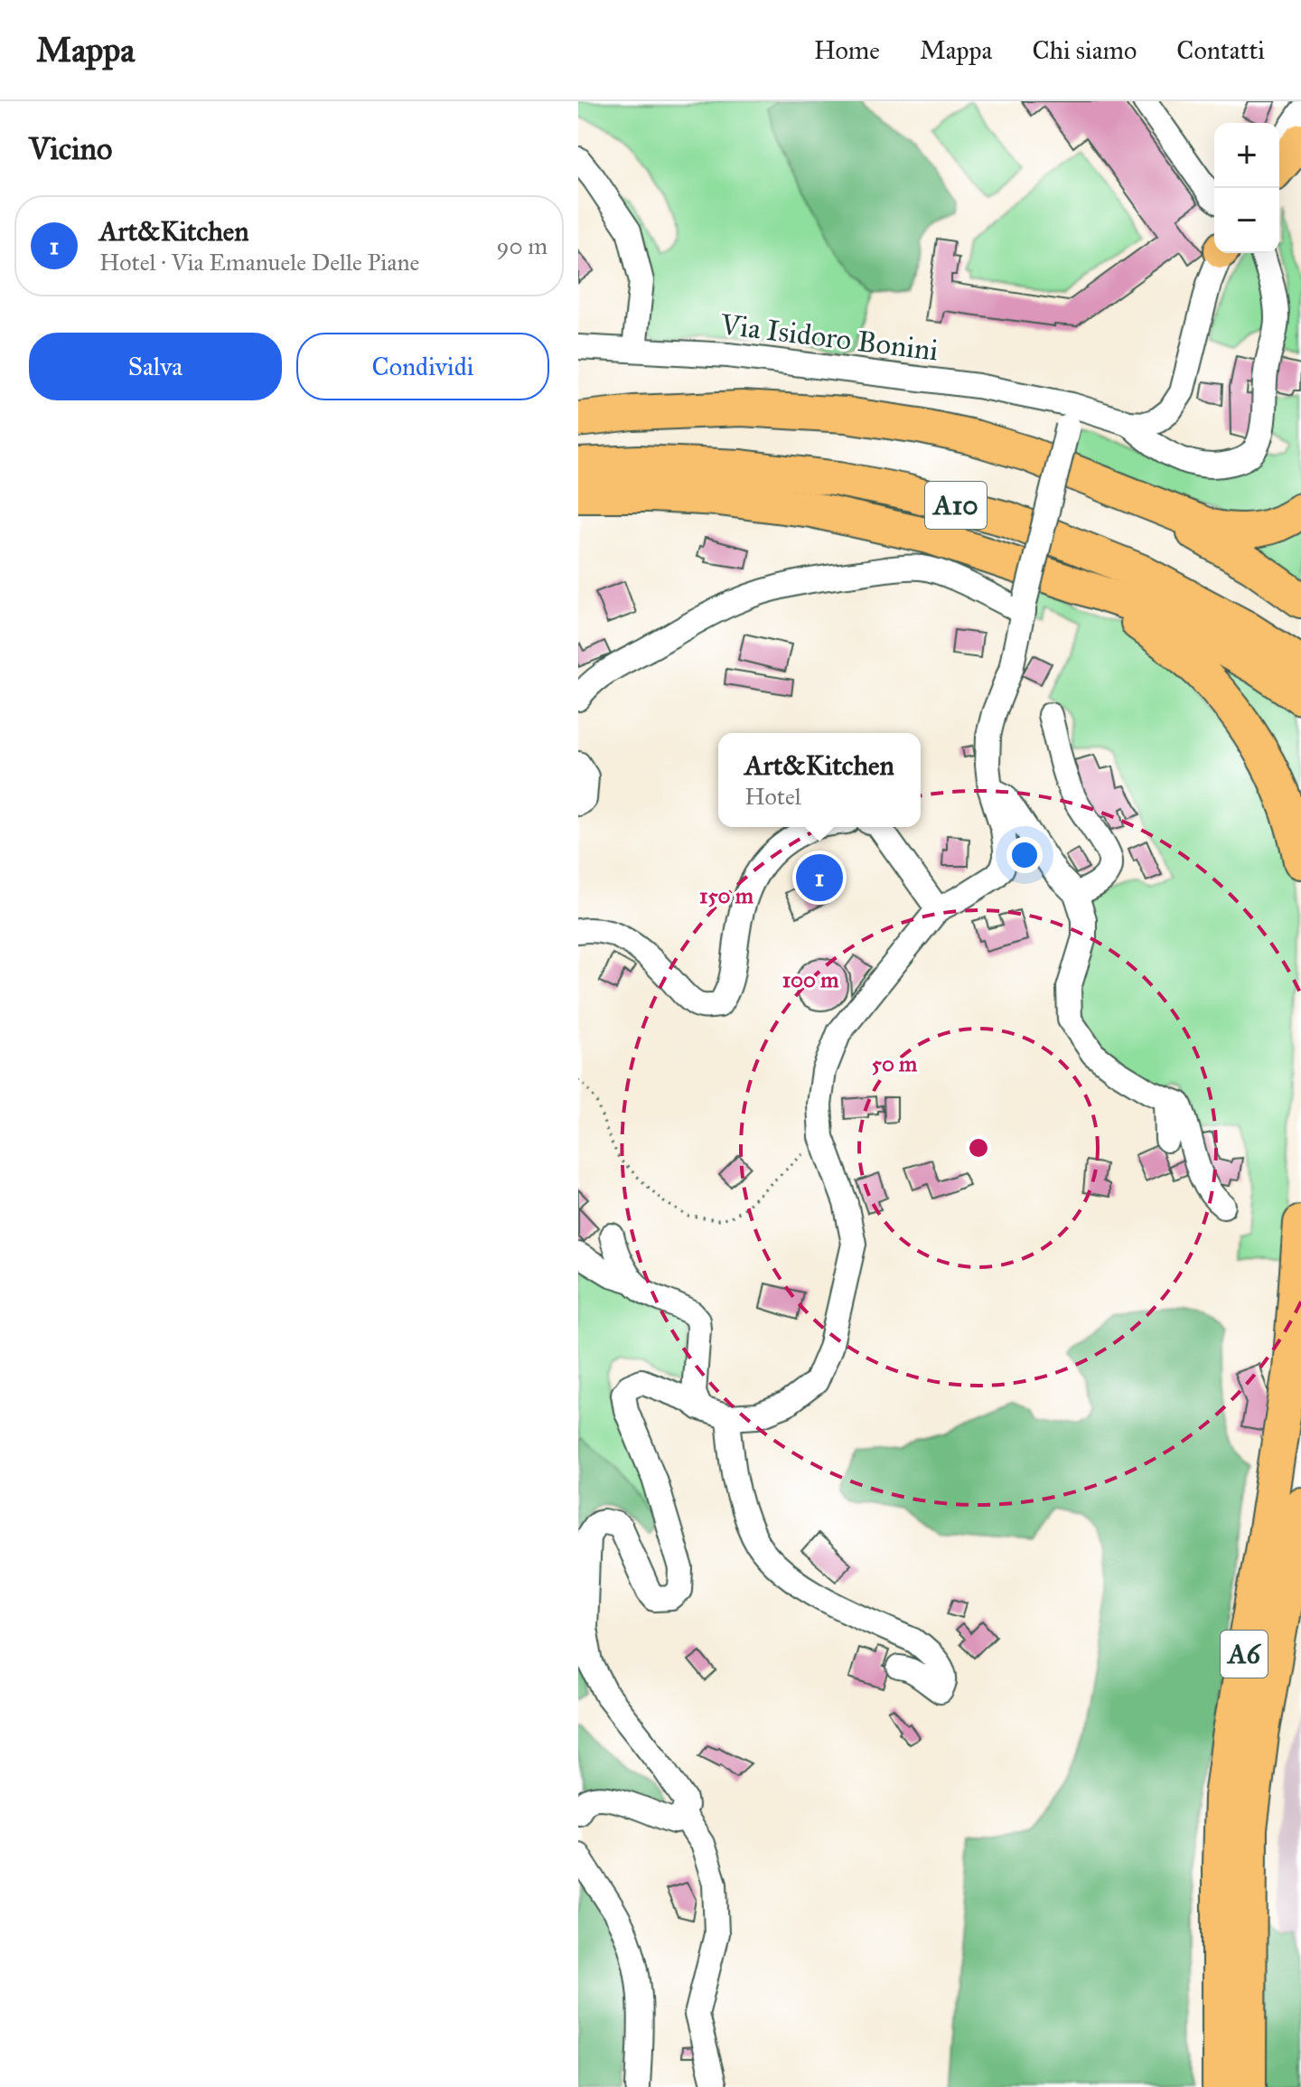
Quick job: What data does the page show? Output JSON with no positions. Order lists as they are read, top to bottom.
{
  "streets": {
    "highway": ["A10", "A6"],
    "street": ["Via Isidoro Bonini"]
  },
  "page": {
    "header": "Mappa",
    "nav": [
      "Home",
      "Mappa",
      "Chi siamo",
      "Contatti"
    ],
    "heading": "Vicino",
    "map_buttons": ["+", "−"],
    "list": [
      {
        "mark": "1",
        "name": "Art&Kitchen",
        "note": "Hotel · Via Emanuele Delle Piane",
        "value": "90 m"
      }
    ],
    "buttons": ["Salva", "Condividi"],
    "popup": ["Art&Kitchen", "Hotel"],
    "pins": "1"
  },
  "rings": ["150 m", "100 m", "50 m"]
}
